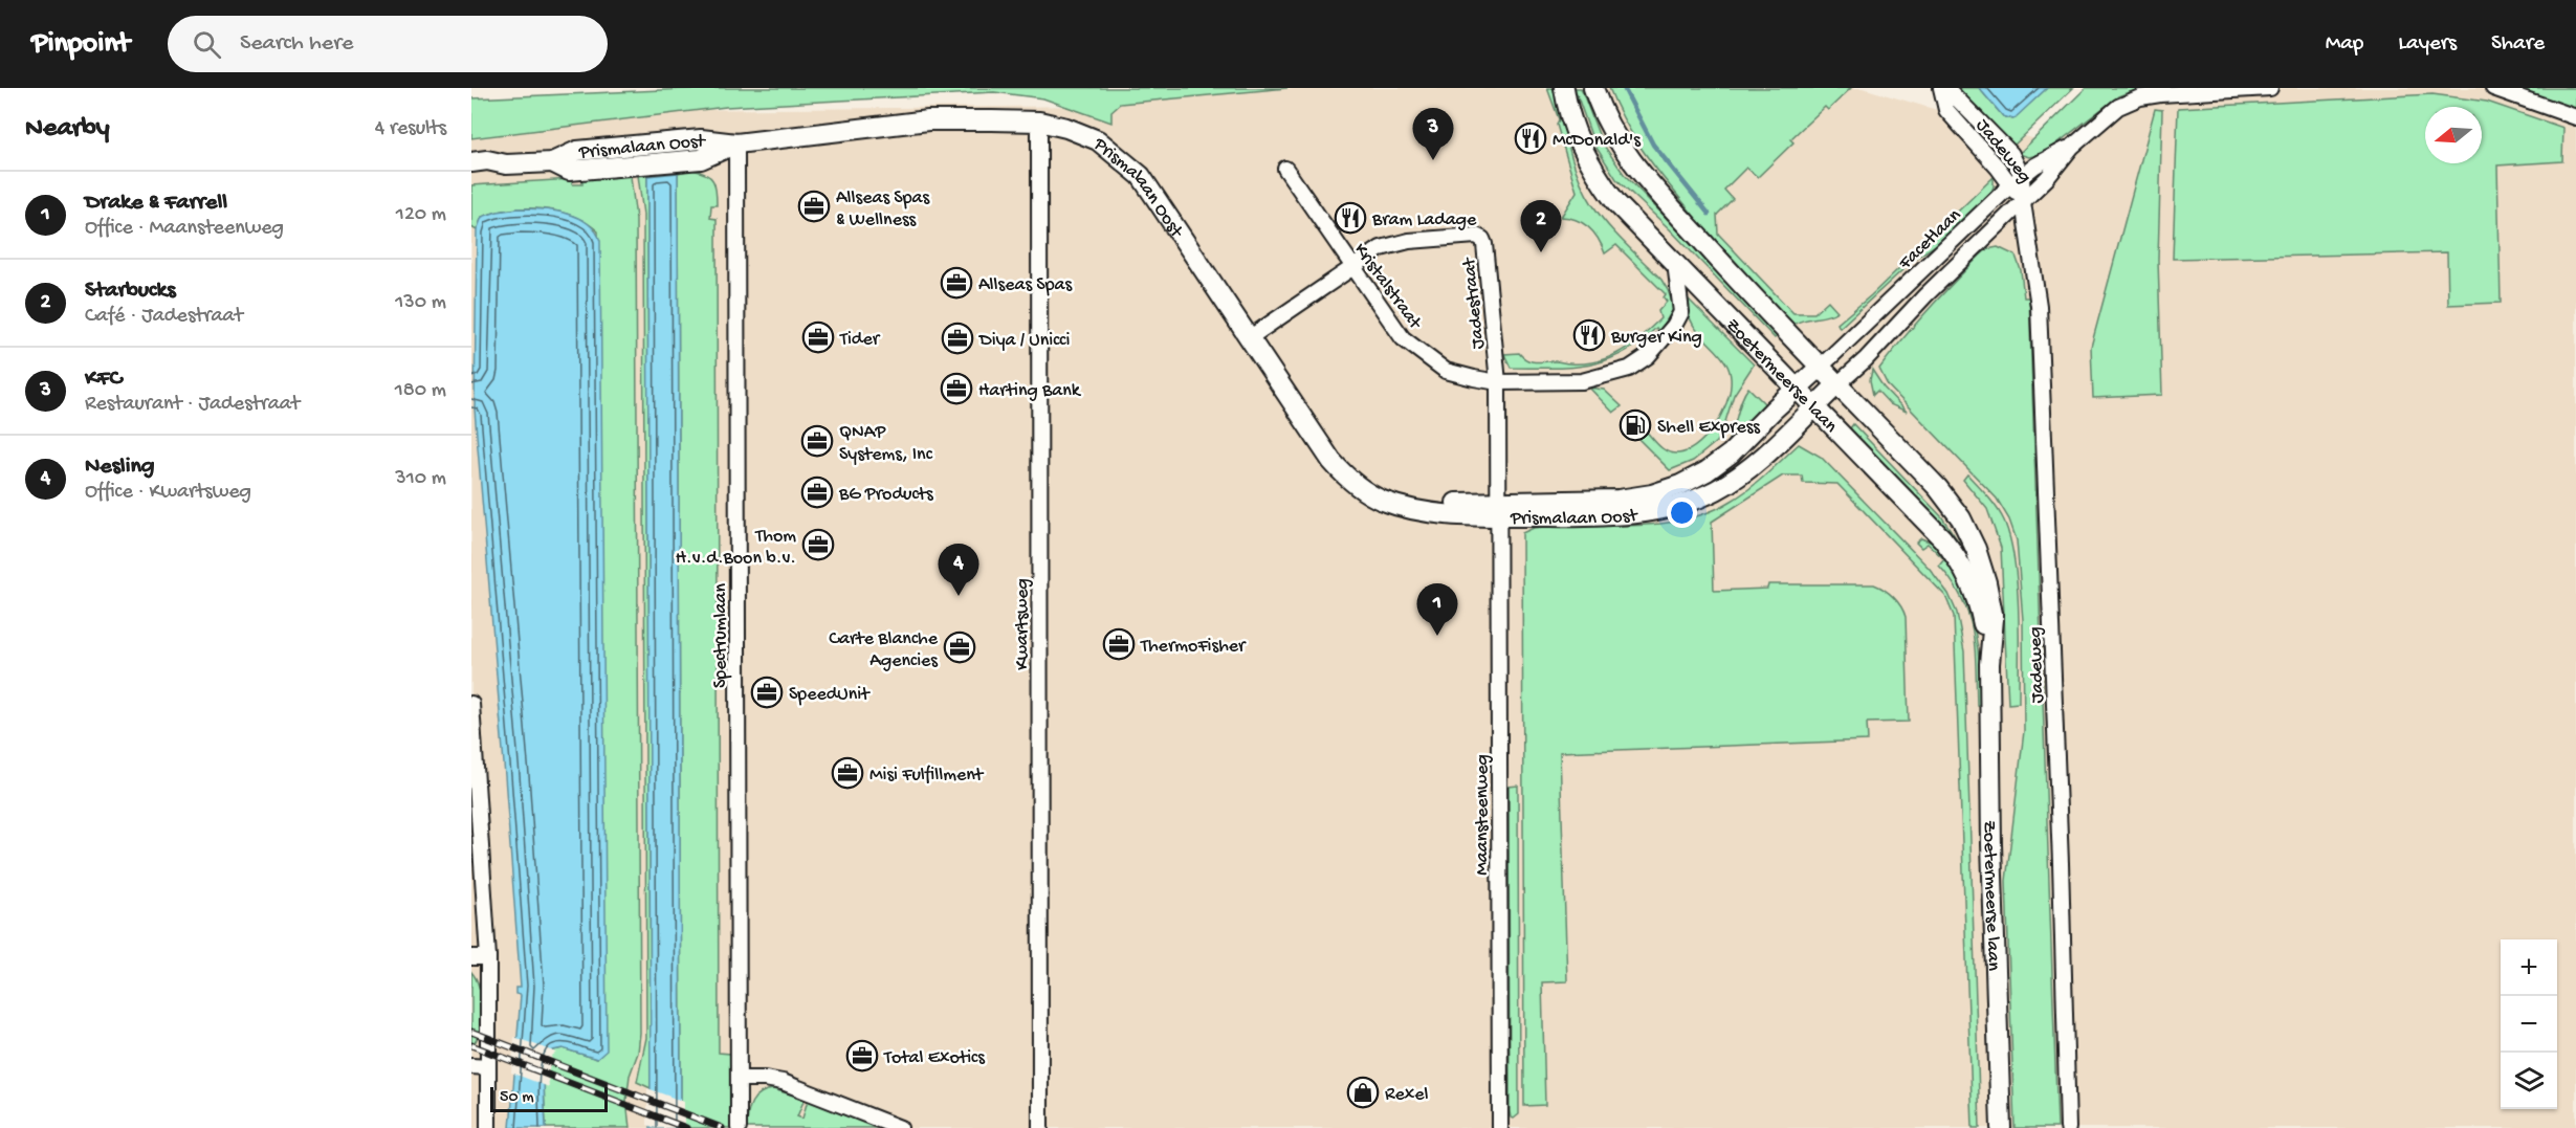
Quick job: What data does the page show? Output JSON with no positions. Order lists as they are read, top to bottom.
{
  "streets": {
    "street": [
      "Prismalaan Oost",
      "Jadeweg",
      "Facetlaan",
      "Kristalstraat",
      "Jadestraat",
      "Zoetermeerse laan",
      "Kwartsweg",
      "Spectrumlaan",
      "Maansteenweg"
    ]
  },
  "crossings": [
    ["Prismalaan Oost", "Facetlaan"],
    ["Prismalaan Oost", "Jadestraat"],
    ["Prismalaan Oost", "Zoetermeerse laan"],
    ["Prismalaan Oost", "Kwartsweg"],
    ["Prismalaan Oost", "Spectrumlaan"],
    ["Prismalaan Oost", "Maansteenweg"],
    ["Jadeweg", "Facetlaan"],
    ["Facetlaan", "Zoetermeerse laan"],
    ["Kristalstraat", "Jadestraat"],
    ["Kristalstraat", "Zoetermeerse laan"],
    ["Jadestraat", "Maansteenweg"]
  ],
  "places": {
    "restaurant": ["McDonald's", "Bram Ladage", "Burger King"],
    "office": [
      "Allseas Spas & Wellness",
      "Allseas Spas",
      "Tider",
      "Diya / Unicci",
      "Harting Bank",
      "QNAP Systems, Inc",
      "BG Products",
      "Thom H.v.d.Boon b.v.",
      "ThermoFisher",
      "Carte Blanche Agencies",
      "SpeedUnit",
      "Misi Fulfillment",
      "Total Exotics"
    ],
    "fuel station": ["Shell Express"],
    "shop": ["Rexel"]
  },
  "scale_bar": "50 m",
  "north": "left",
  "page": {
    "header": "Pinpoint",
    "search": "Search here",
    "nav": ["Map", "Layers", "Share"],
    "heading": ["Nearby", "4 results"],
    "pins": [
      "3",
      "2",
      "4",
      "1"
    ],
    "list": [
      {
        "mark": "1",
        "name": "Drake & Farrell",
        "note": "Office · Maansteenweg",
        "value": "120 m"
      },
      {
        "mark": "2",
        "name": "Starbucks",
        "note": "Café · Jadestraat",
        "value": "130 m"
      },
      {
        "mark": "3",
        "name": "KFC",
        "note": "Restaurant · Jadestraat",
        "value": "180 m"
      },
      {
        "mark": "4",
        "name": "Nesling",
        "note": "Office · Kwartsweg",
        "value": "310 m"
      }
    ],
    "map_buttons": ["+", "−"],
    "scale": "50 m"
  }
}
